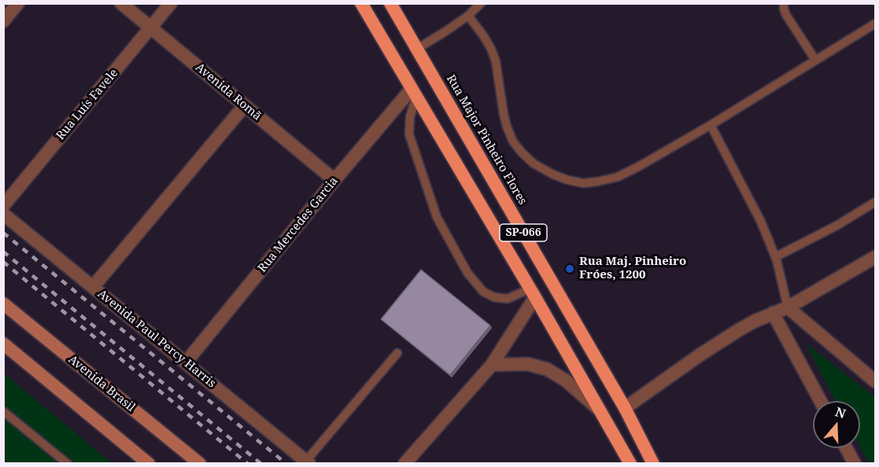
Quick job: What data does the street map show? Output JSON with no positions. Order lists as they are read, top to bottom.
{
  "streets": {
    "highway": ["Rua Major Pinheiro Flores", "SP-066"],
    "main road": ["Avenida Brasil"],
    "street": [
      "Avenida Romã",
      "Rua Luís Favele",
      "Rua Mercedes Garcia",
      "Avenida Paul Percy Harris"
    ]
  },
  "crossings": [
    ["Avenida Romã", "Rua Luís Favele"],
    ["Avenida Romã", "Rua Mercedes Garcia"],
    ["Rua Mercedes Garcia", "SP-066"],
    ["Rua Mercedes Garcia", "Avenida Paul Percy Harris"]
  ],
  "places": ["Rua Maj. Pinheiro Fróes, 1200"],
  "north": "top"
}
